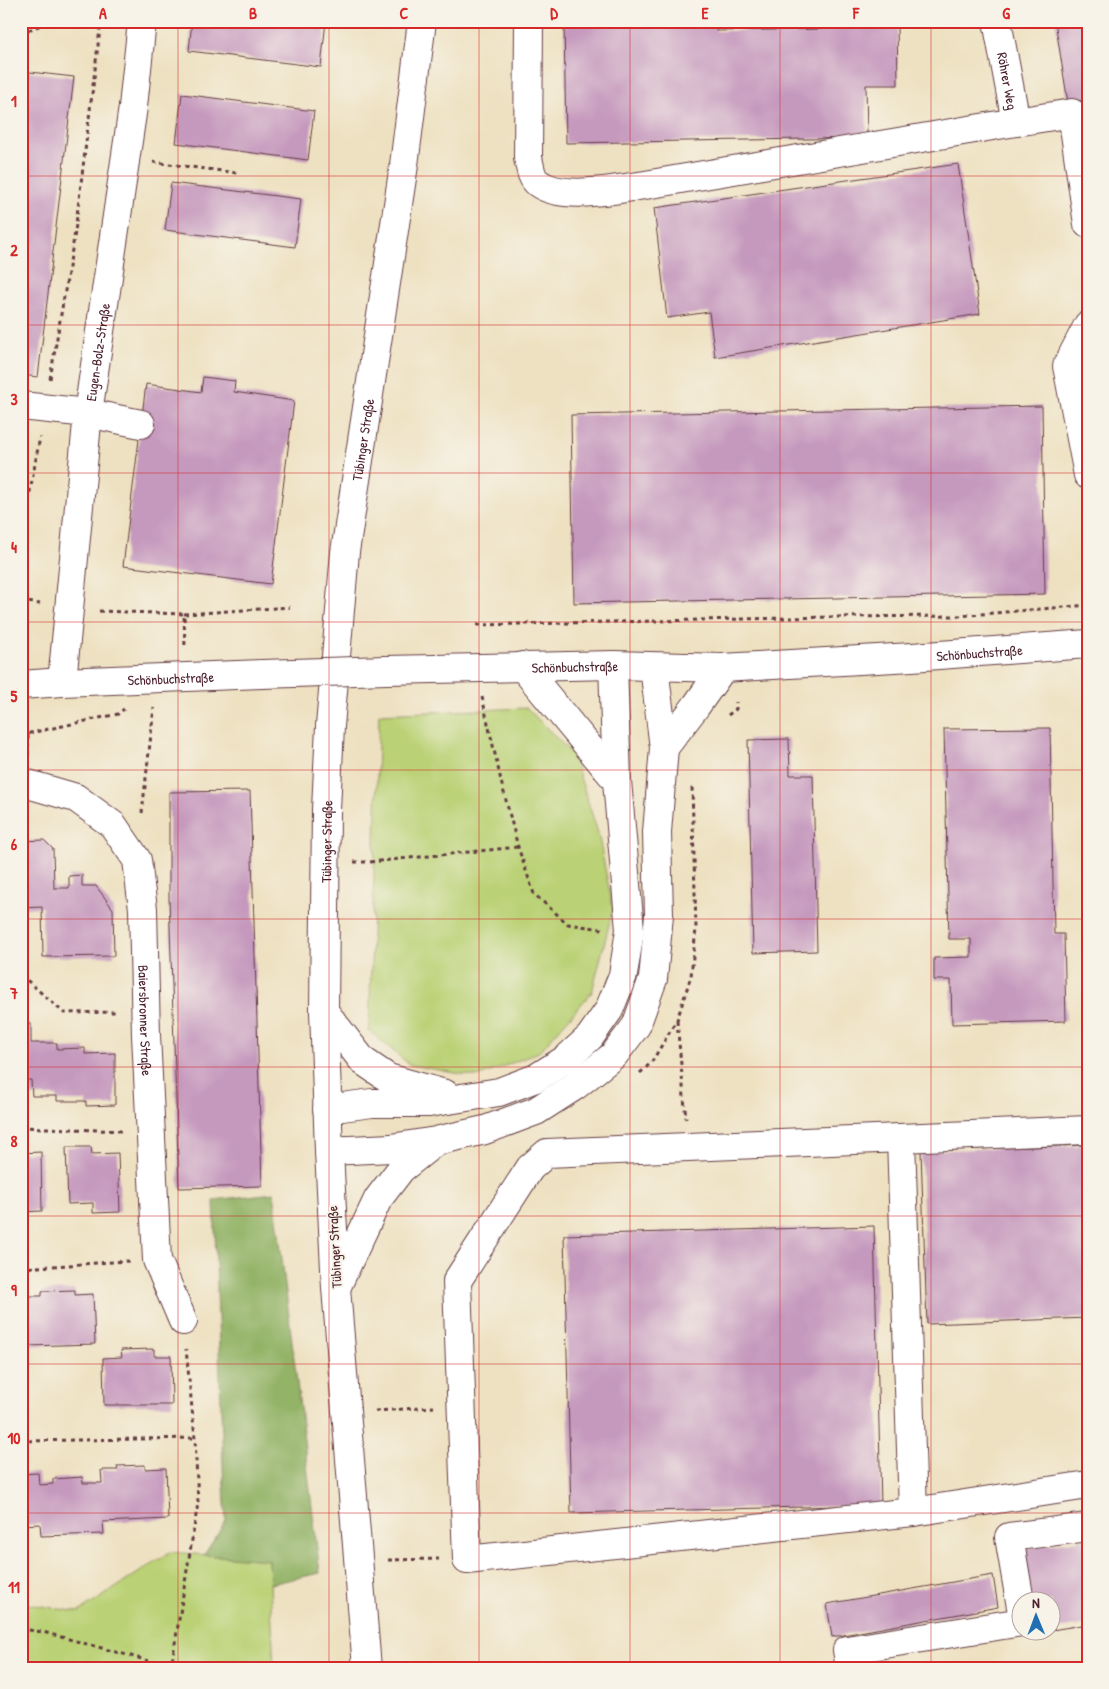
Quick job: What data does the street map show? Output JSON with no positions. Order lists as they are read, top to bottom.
{
  "streets": {
    "main road": [
      "Röhrer Weg",
      "Eugen-Bolz-Straße",
      "Tübinger Straße",
      "Schönbuchstraße",
      "Baiersbronner Straße"
    ]
  },
  "crossings": [
    ["Eugen-Bolz-Straße", "Schönbuchstraße"]
  ],
  "north": "top",
  "grid": {
    "columns": [
      "A",
      "B",
      "C",
      "D",
      "E",
      "F",
      "G"
    ],
    "rows": [
      "1",
      "2",
      "3",
      "4",
      "5",
      "6",
      "7",
      "8",
      "9",
      "10",
      "11"
    ]
  }
}
